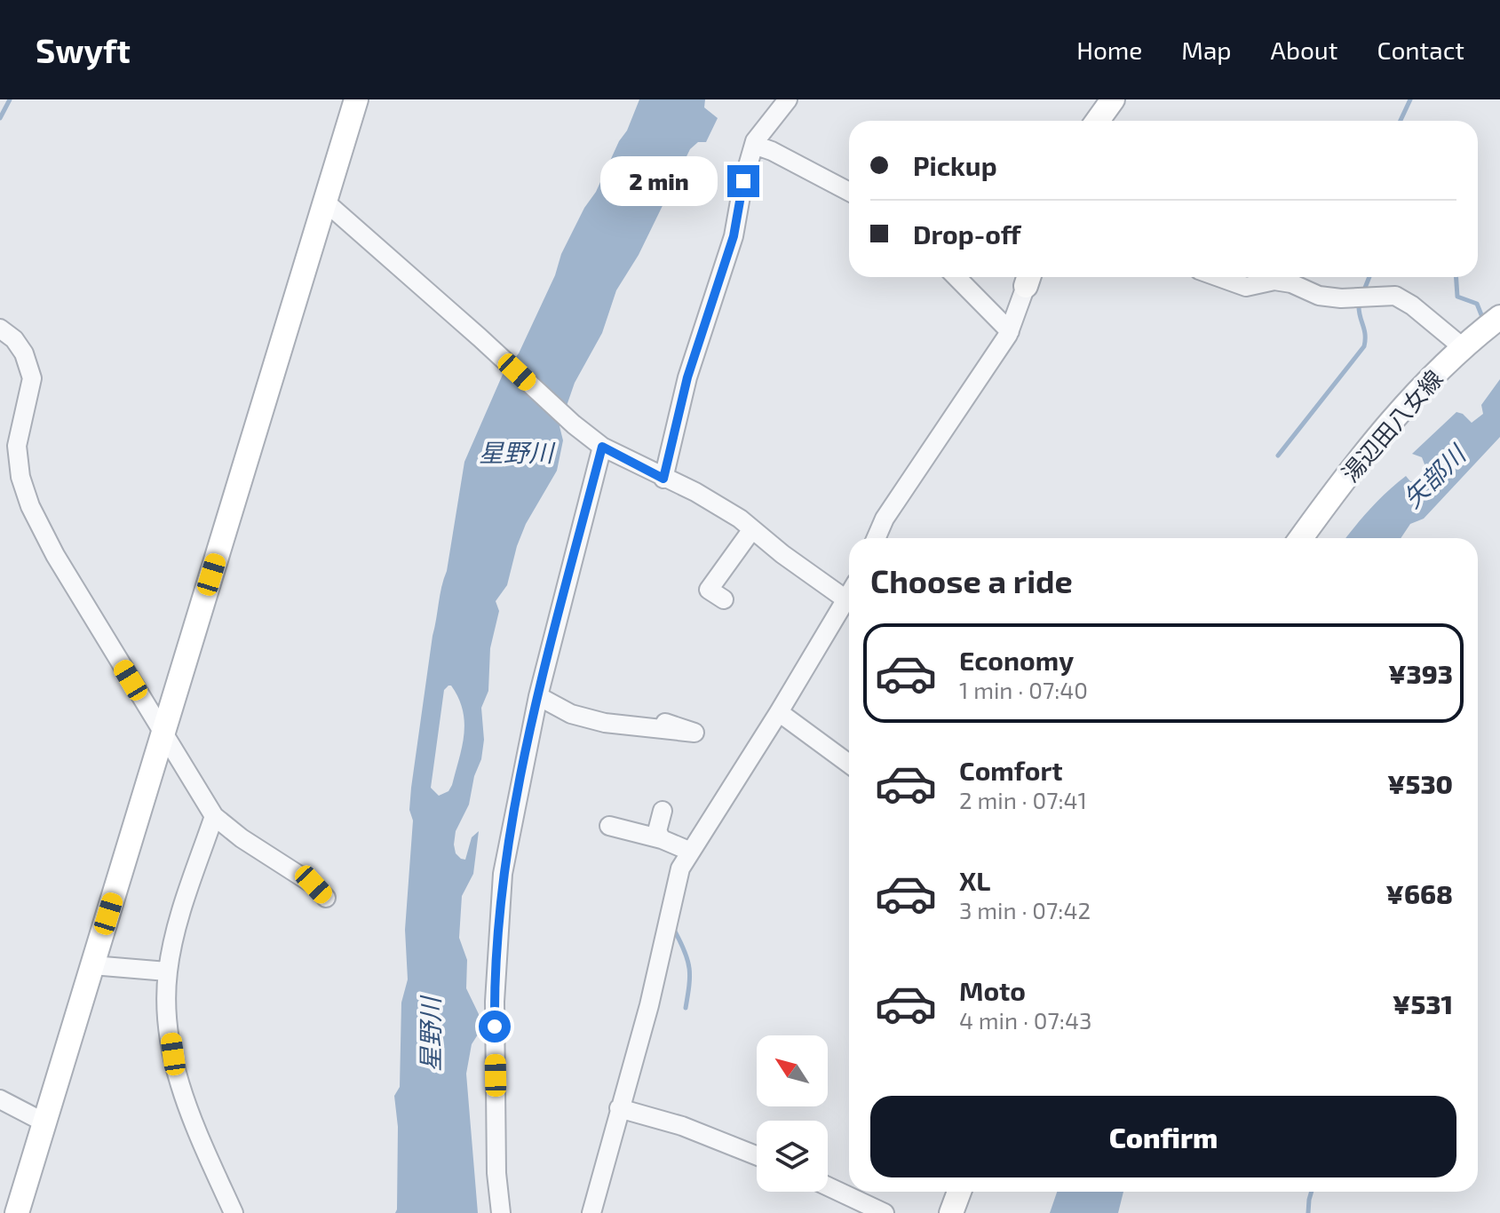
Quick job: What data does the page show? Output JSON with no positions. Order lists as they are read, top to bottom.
{
  "streets": {
    "street": ["湯辺田八女線"]
  },
  "water": ["星野川", "矢部川"],
  "north": "top left",
  "page": {
    "header": "Swyft",
    "nav": [
      "Home",
      "Map",
      "About",
      "Contact"
    ],
    "banner": ["Pickup", "Drop-off"],
    "bubble": "2 min",
    "heading": "Choose a ride",
    "list": [
      {
        "name": "Economy",
        "note": "1 min · 07:40",
        "value": "¥393"
      },
      {
        "name": "Comfort",
        "note": "2 min · 07:41",
        "value": "¥530"
      },
      {
        "name": "XL",
        "note": "3 min · 07:42",
        "value": "¥668"
      },
      {
        "name": "Moto",
        "note": "4 min · 07:43",
        "value": "¥531"
      }
    ],
    "buttons": "Confirm"
  }
}
